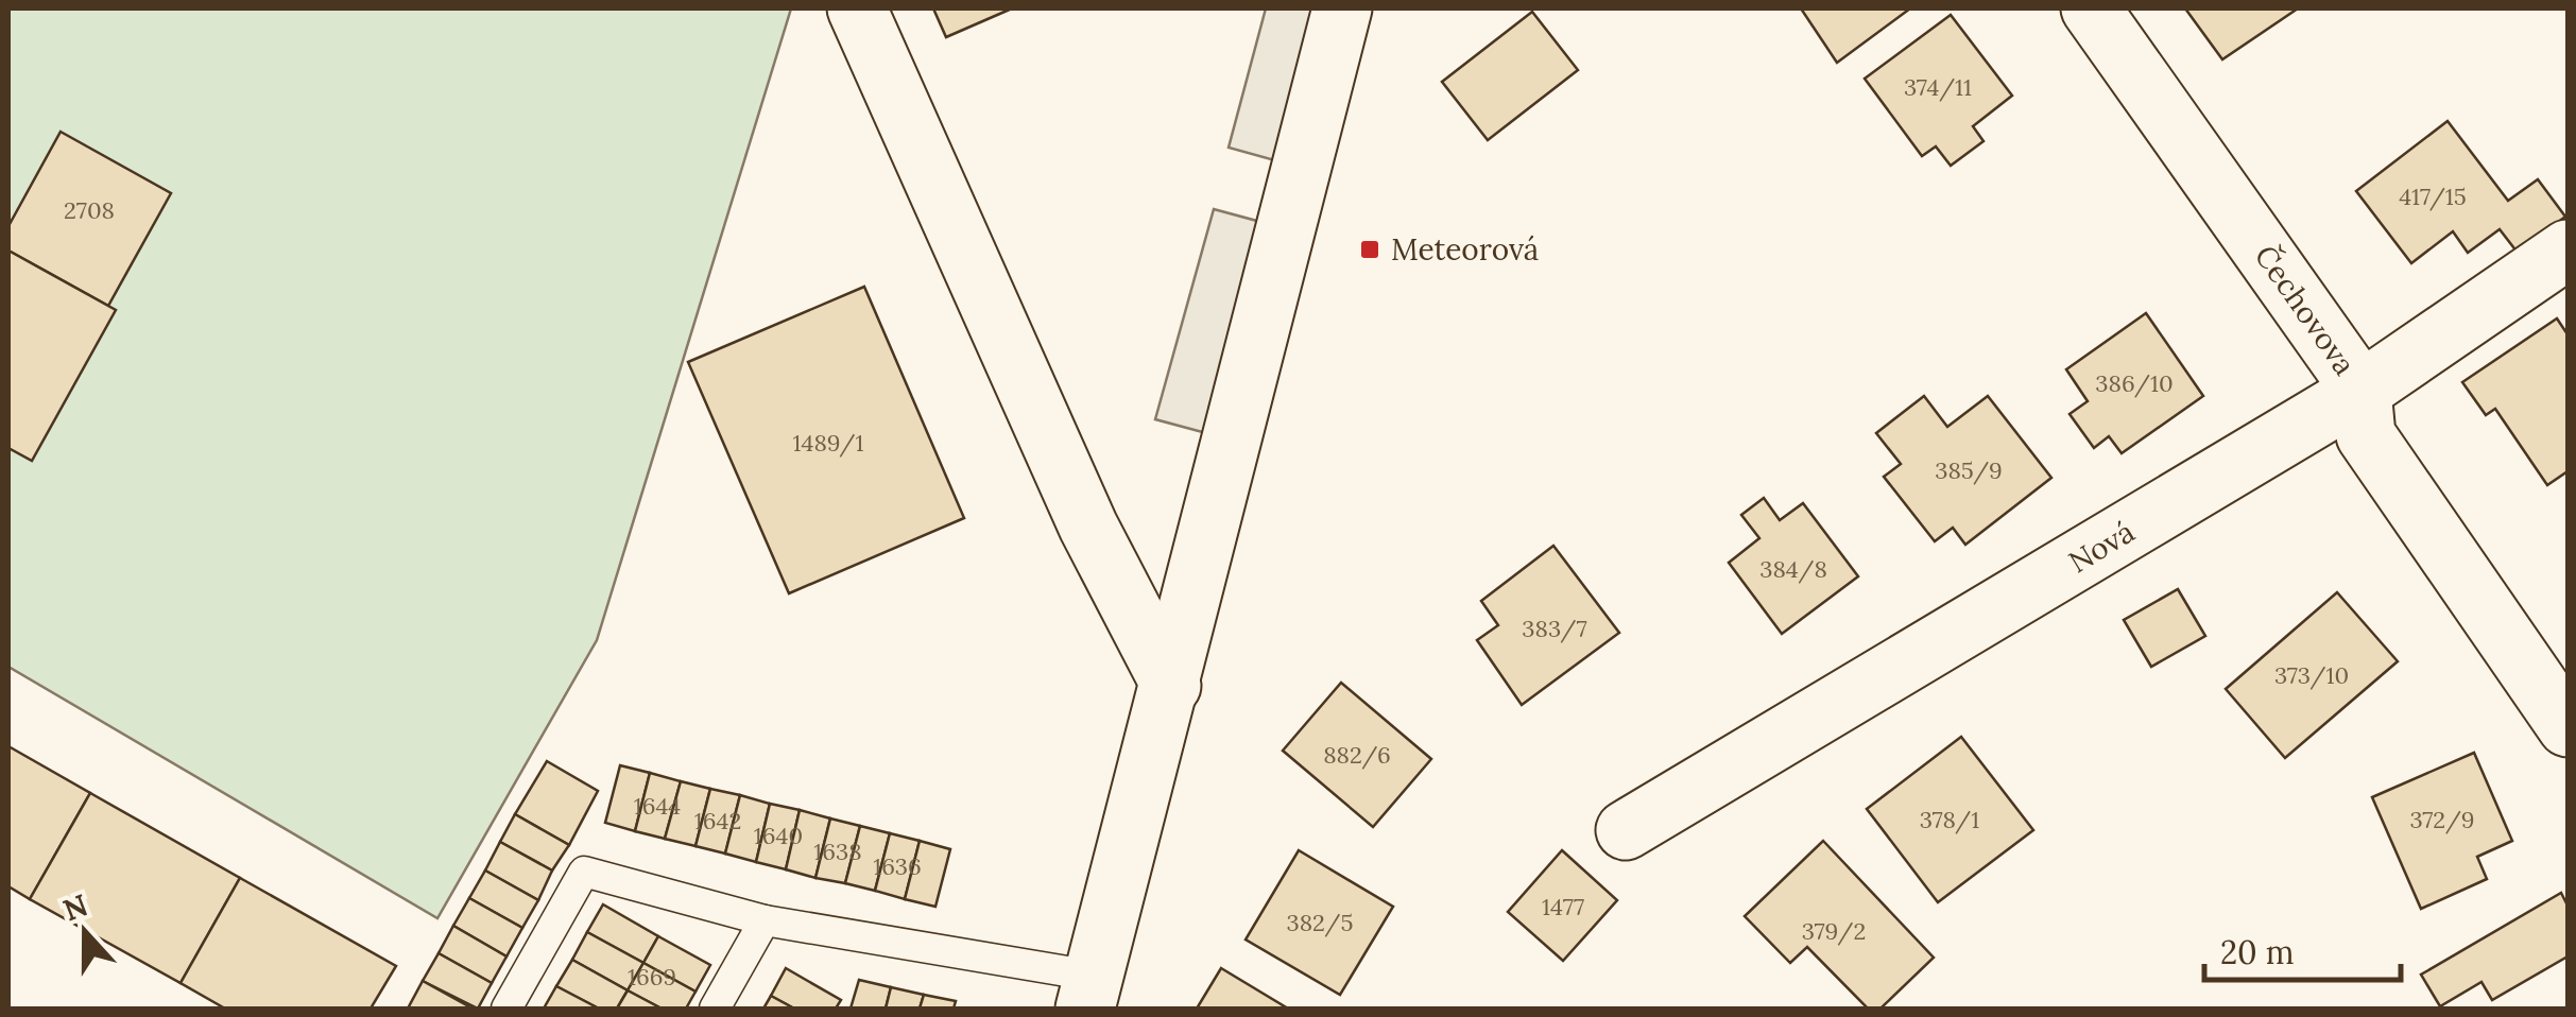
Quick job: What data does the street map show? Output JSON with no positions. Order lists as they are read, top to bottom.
{
  "streets": {
    "street": ["Čechovova", "Nová"]
  },
  "crossings": [
    ["Čechovova", "Nová"]
  ],
  "places": {
    "transit": ["Meteorová"]
  },
  "house_numbers": [
    "374/11",
    "417/15",
    "2708",
    "386/10",
    "1489/1",
    "385/9",
    "384/8",
    "383/7",
    "373/10",
    "882/6",
    "1644",
    "378/1",
    "372/9",
    "1642",
    "1640",
    "1638",
    "1636",
    "1477",
    "382/5",
    "379/2",
    "1669"
  ],
  "scale_bar": "20 m",
  "north": "top"
}
